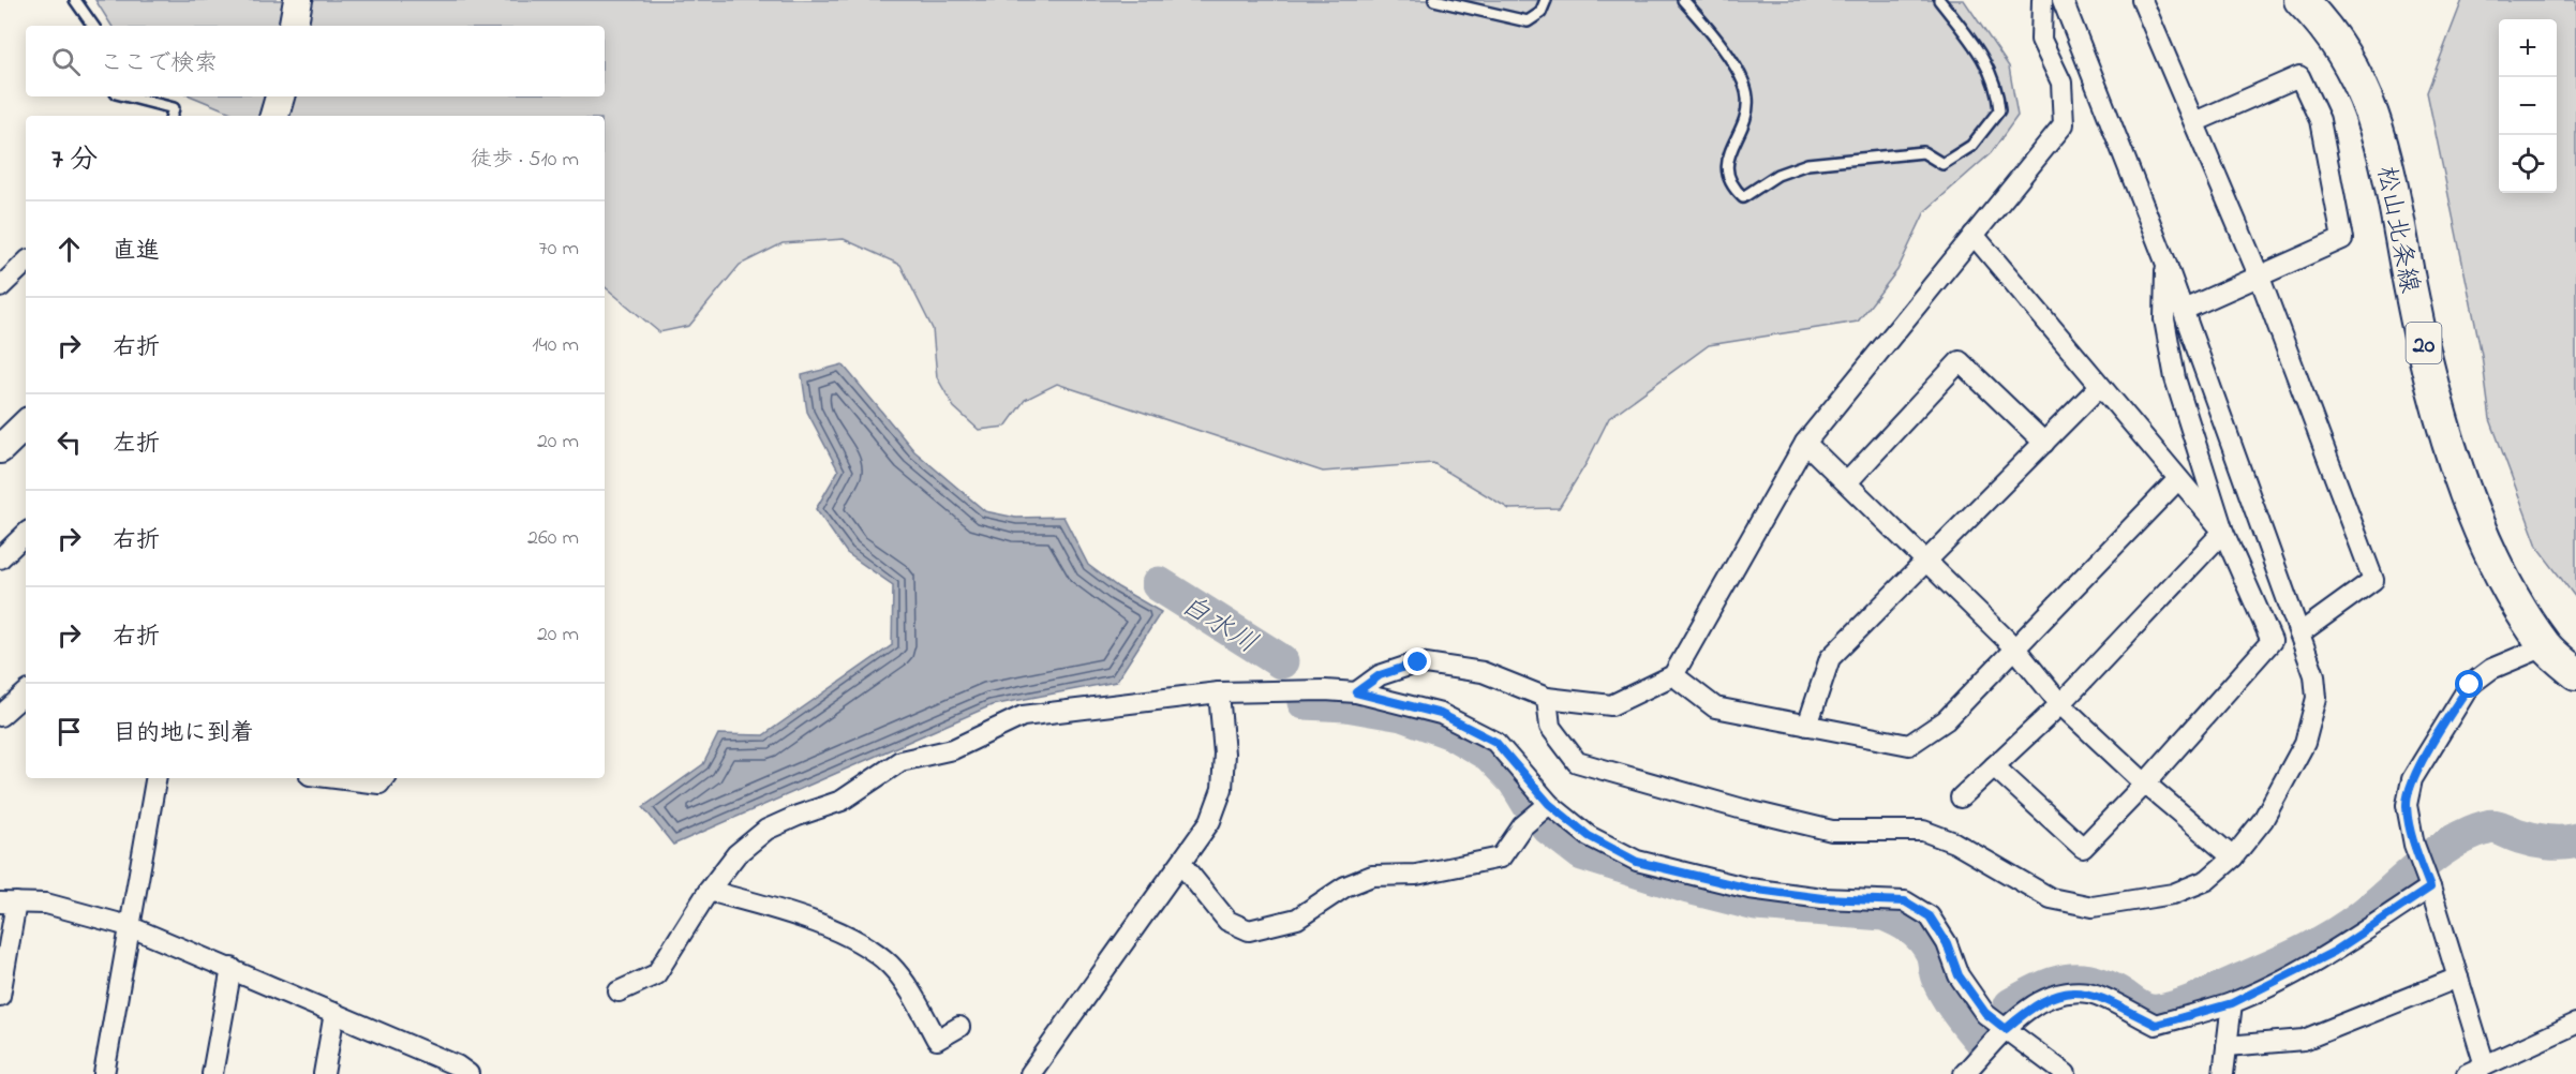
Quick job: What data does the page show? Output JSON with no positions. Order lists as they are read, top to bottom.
{
  "streets": {
    "main road": ["松山北条線", "20"]
  },
  "water": ["白水川"],
  "page": {
    "map_buttons": ["+", "−"],
    "search": "ここで検索",
    "heading": ["7 分", "徒歩 · 510 m"],
    "list": [
      ["直進", "70 m"],
      ["右折", "140 m"],
      ["左折", "20 m"],
      ["右折", "260 m"],
      ["右折", "20 m"],
      "目的地に到着"
    ]
  }
}
